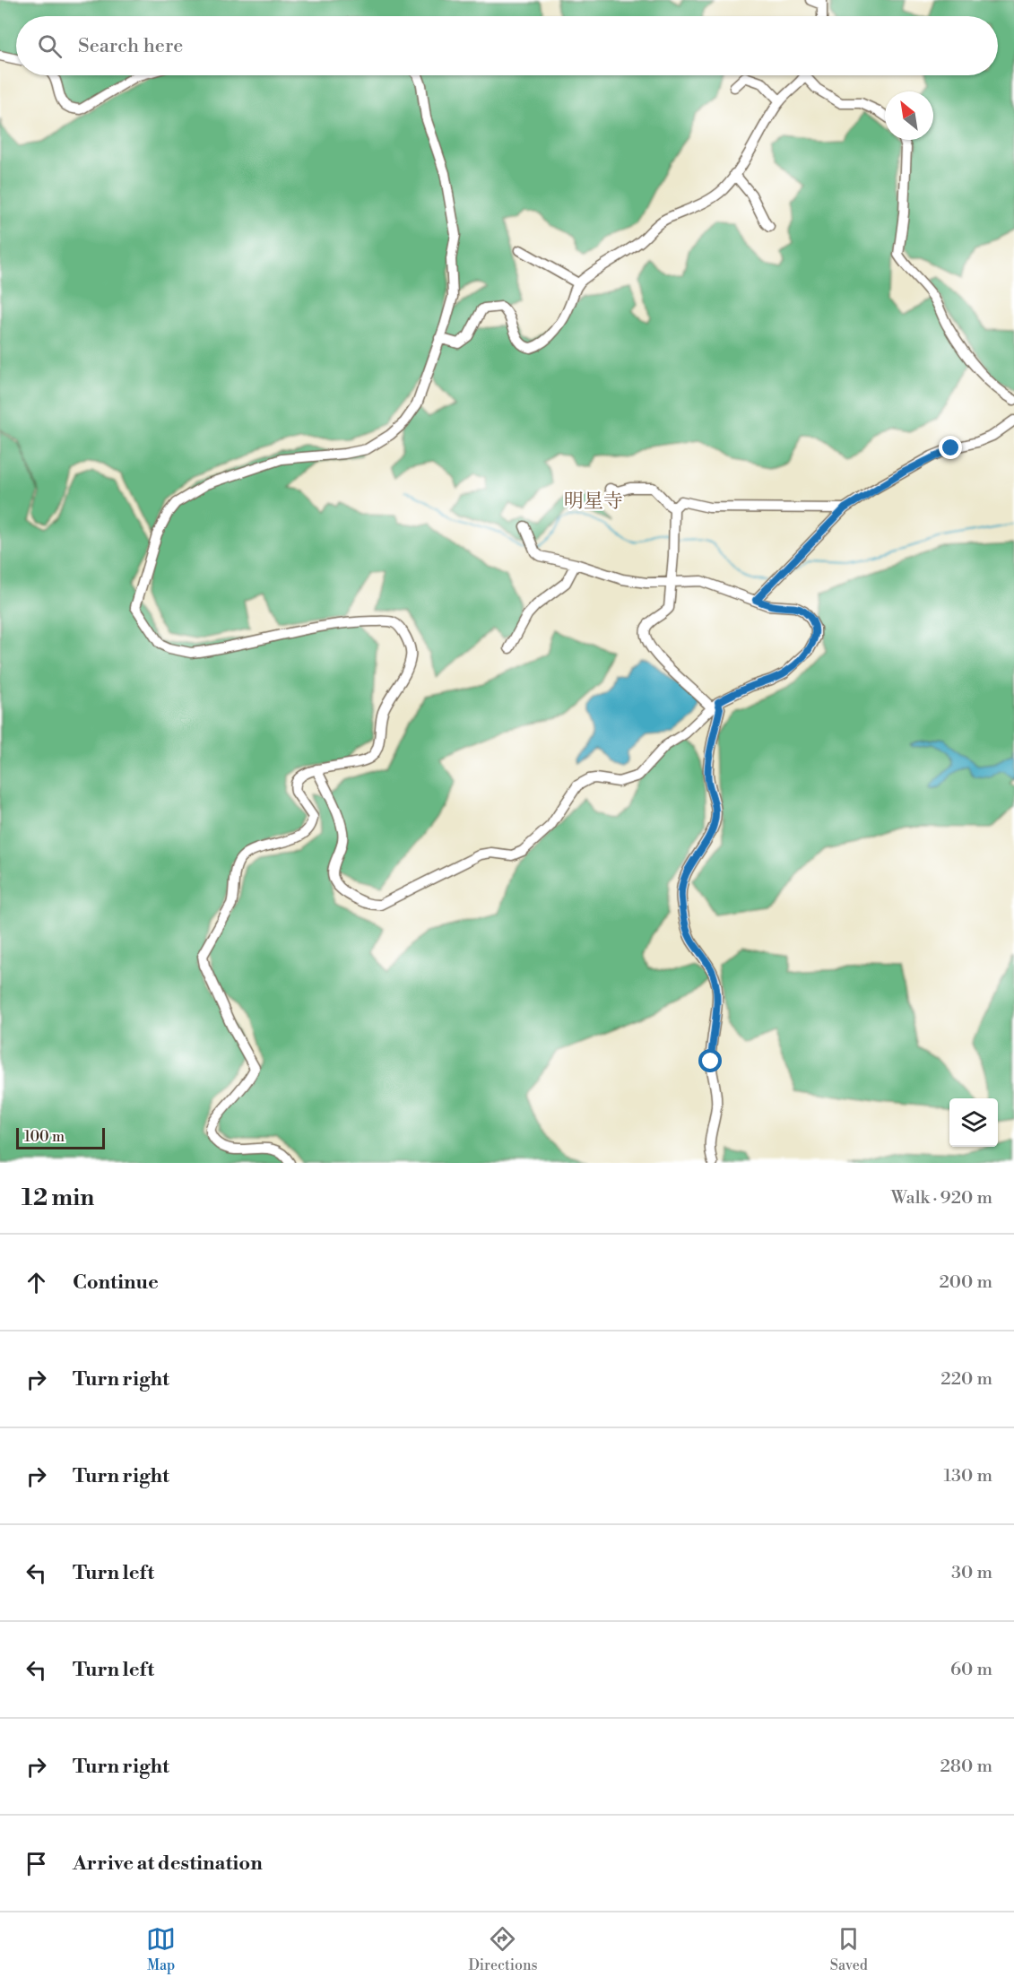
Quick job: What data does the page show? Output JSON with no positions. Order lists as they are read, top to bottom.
{
  "districts": ["明星寺"],
  "scale_bar": "100 m",
  "north": "top left",
  "page": {
    "search": "Search here",
    "scale": "100 m",
    "heading": ["12 min", "Walk · 920 m"],
    "list": [
      ["Continue", "200 m"],
      ["Turn right", "220 m"],
      ["Turn right", "130 m"],
      ["Turn left", "30 m"],
      ["Turn left", "60 m"],
      ["Turn right", "280 m"],
      "Arrive at destination"
    ],
    "nav": ["Map", "Directions", "Saved"]
  }
}
